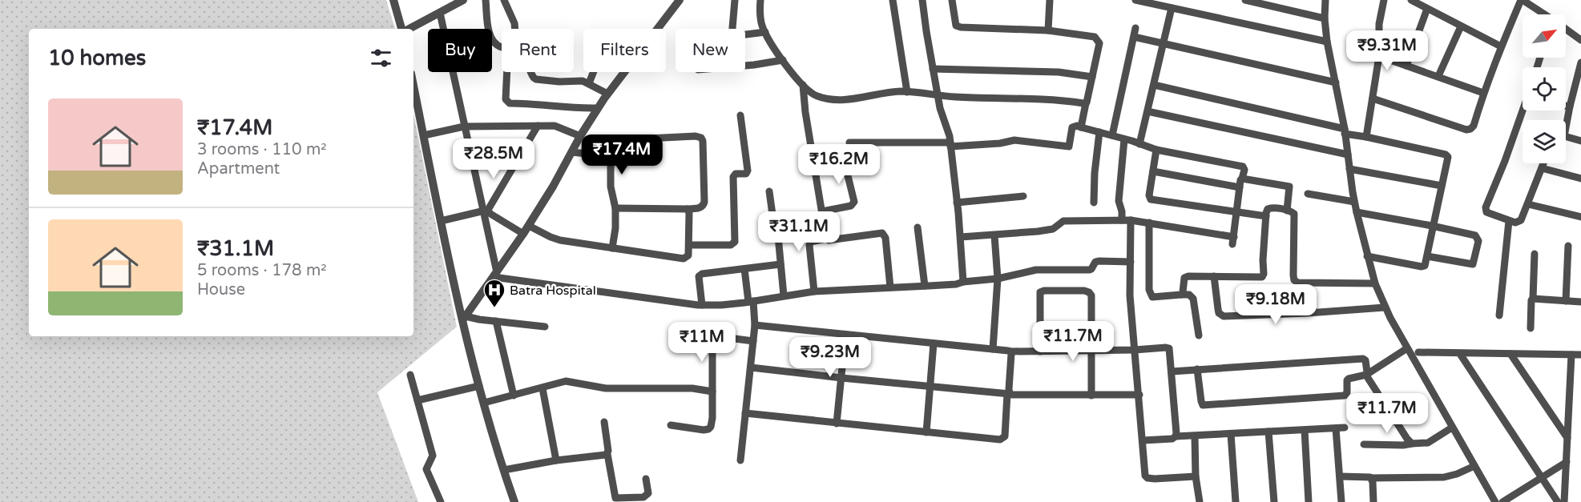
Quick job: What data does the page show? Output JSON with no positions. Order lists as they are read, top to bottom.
{
  "places": {
    "hospital": ["Batra Hospital"]
  },
  "north": "top right",
  "page": {
    "chip": [
      "Buy",
      "Rent",
      "Filters",
      "New"
    ],
    "heading": "10 homes",
    "price": [
      "₹9.31M",
      "₹17.4M",
      "₹28.5M",
      "₹16.2M",
      "₹31.1M",
      "₹9.18M",
      "₹11.7M",
      "₹11M",
      "₹9.23M",
      "₹11.7M"
    ],
    "list": [
      {
        "name": "₹17.4M",
        "note": "3 rooms · 110 m² · Apartment"
      },
      {
        "name": "₹31.1M",
        "note": "5 rooms · 178 m² · House"
      }
    ]
  }
}
